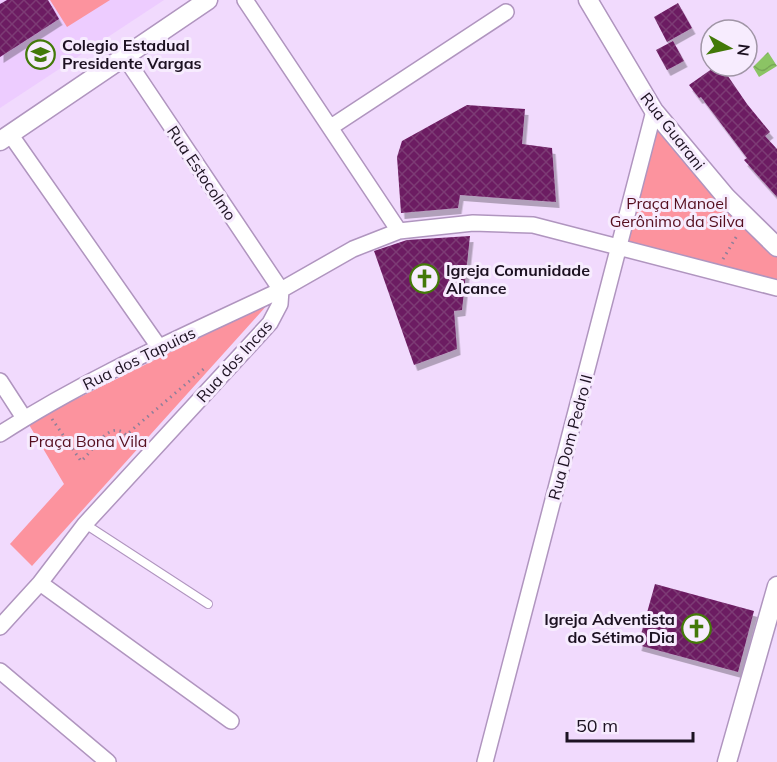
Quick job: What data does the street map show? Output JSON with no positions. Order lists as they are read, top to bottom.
{
  "streets": {
    "street": [
      "Rua Guarani",
      "Rua Estocolmo",
      "Rua dos Tapuias",
      "Rua dos Incas",
      "Rua Dom Pedro II"
    ]
  },
  "crossings": [
    ["Rua Guarani", "Rua Dom Pedro II"],
    ["Rua Estocolmo", "Rua dos Tapuias"],
    ["Rua Estocolmo", "Rua dos Incas"],
    ["Rua dos Tapuias", "Rua dos Incas"]
  ],
  "parks": ["Praça Manoel Gerônimo da Silva", "Praça Bona Vila"],
  "places": {
    "school or university": ["Colegio Estadual Presidente Vargas"],
    "church": ["Igreja Comunidade Alcance", "Igreja Adventista do Sétimo Dia"]
  },
  "scale_bar": "50 m",
  "north": "right"
}
